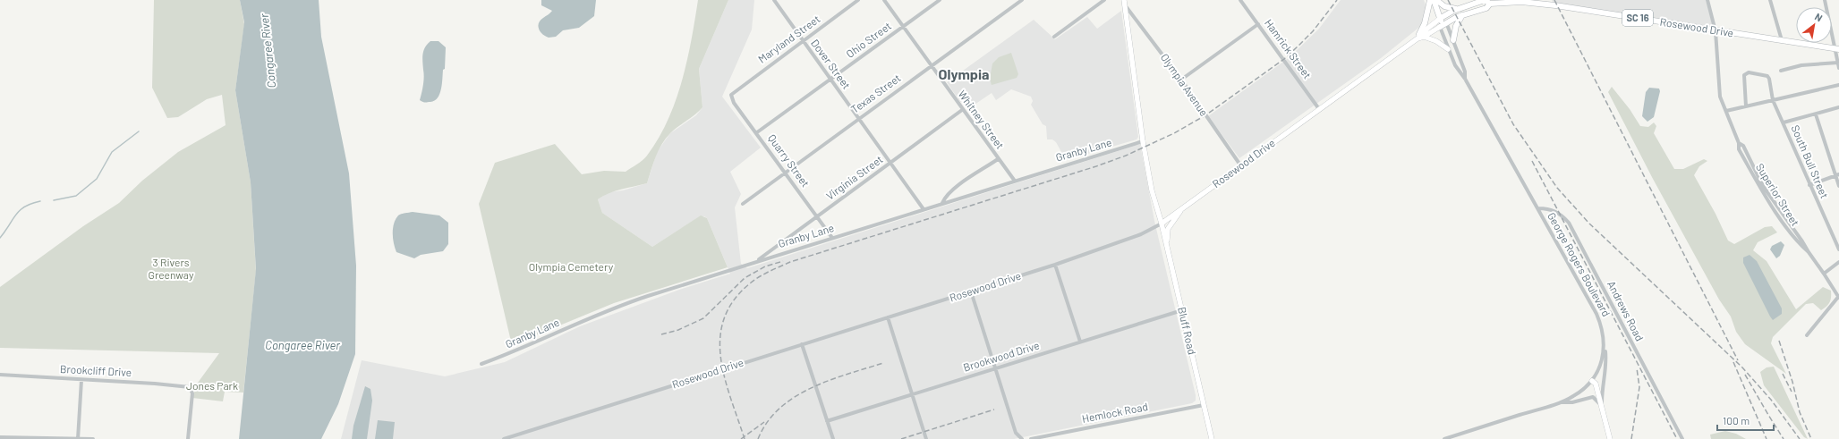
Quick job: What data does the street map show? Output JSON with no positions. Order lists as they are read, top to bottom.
{
  "streets": {
    "main road": [
      "SC 16",
      "Rosewood Drive",
      "Olympia Avenue",
      "Bluff Road"
    ],
    "street": [
      "Maryland Street",
      "Ohio Street",
      "Hamrick Street",
      "Dover Street",
      "Texas Street",
      "Whitney Street",
      "Granby Lane",
      "Quarry Street",
      "South Bull Street",
      "Virginia Street",
      "Superior Street",
      "George Rogers Boulevard",
      "Andrews Road",
      "Brookwood Drive",
      "Brookcliff Drive",
      "Hemlock Road"
    ]
  },
  "crossings": [
    ["Rosewood Drive", "Hamrick Street"],
    ["Rosewood Drive", "Olympia Avenue"],
    ["Rosewood Drive", "Superior Street"],
    ["Rosewood Drive", "George Rogers Boulevard"],
    ["Rosewood Drive", "Bluff Road"],
    ["Maryland Street", "Dover Street"],
    ["Maryland Street", "Quarry Street"],
    ["Ohio Street", "Dover Street"],
    ["Ohio Street", "Whitney Street"],
    ["Ohio Street", "Quarry Street"],
    ["Dover Street", "Texas Street"],
    ["Dover Street", "Granby Lane"],
    ["Dover Street", "Virginia Street"],
    ["Olympia Avenue", "Bluff Road"],
    ["Texas Street", "Whitney Street"],
    ["Texas Street", "Quarry Street"],
    ["Whitney Street", "Granby Lane"],
    ["Whitney Street", "Virginia Street"],
    ["Granby Lane", "Quarry Street"],
    ["Granby Lane", "Virginia Street"],
    ["Granby Lane", "Bluff Road"],
    ["Quarry Street", "Virginia Street"],
    ["George Rogers Boulevard", "Andrews Road"],
    ["Bluff Road", "Brookwood Drive"],
    ["Bluff Road", "Hemlock Road"]
  ],
  "districts": ["Olympia"],
  "water": ["Congaree River"],
  "parks": ["3 Rivers Greenway", "Olympia Cemetery", "Jones Park"],
  "scale_bar": "100 m",
  "north": "top right"
}
